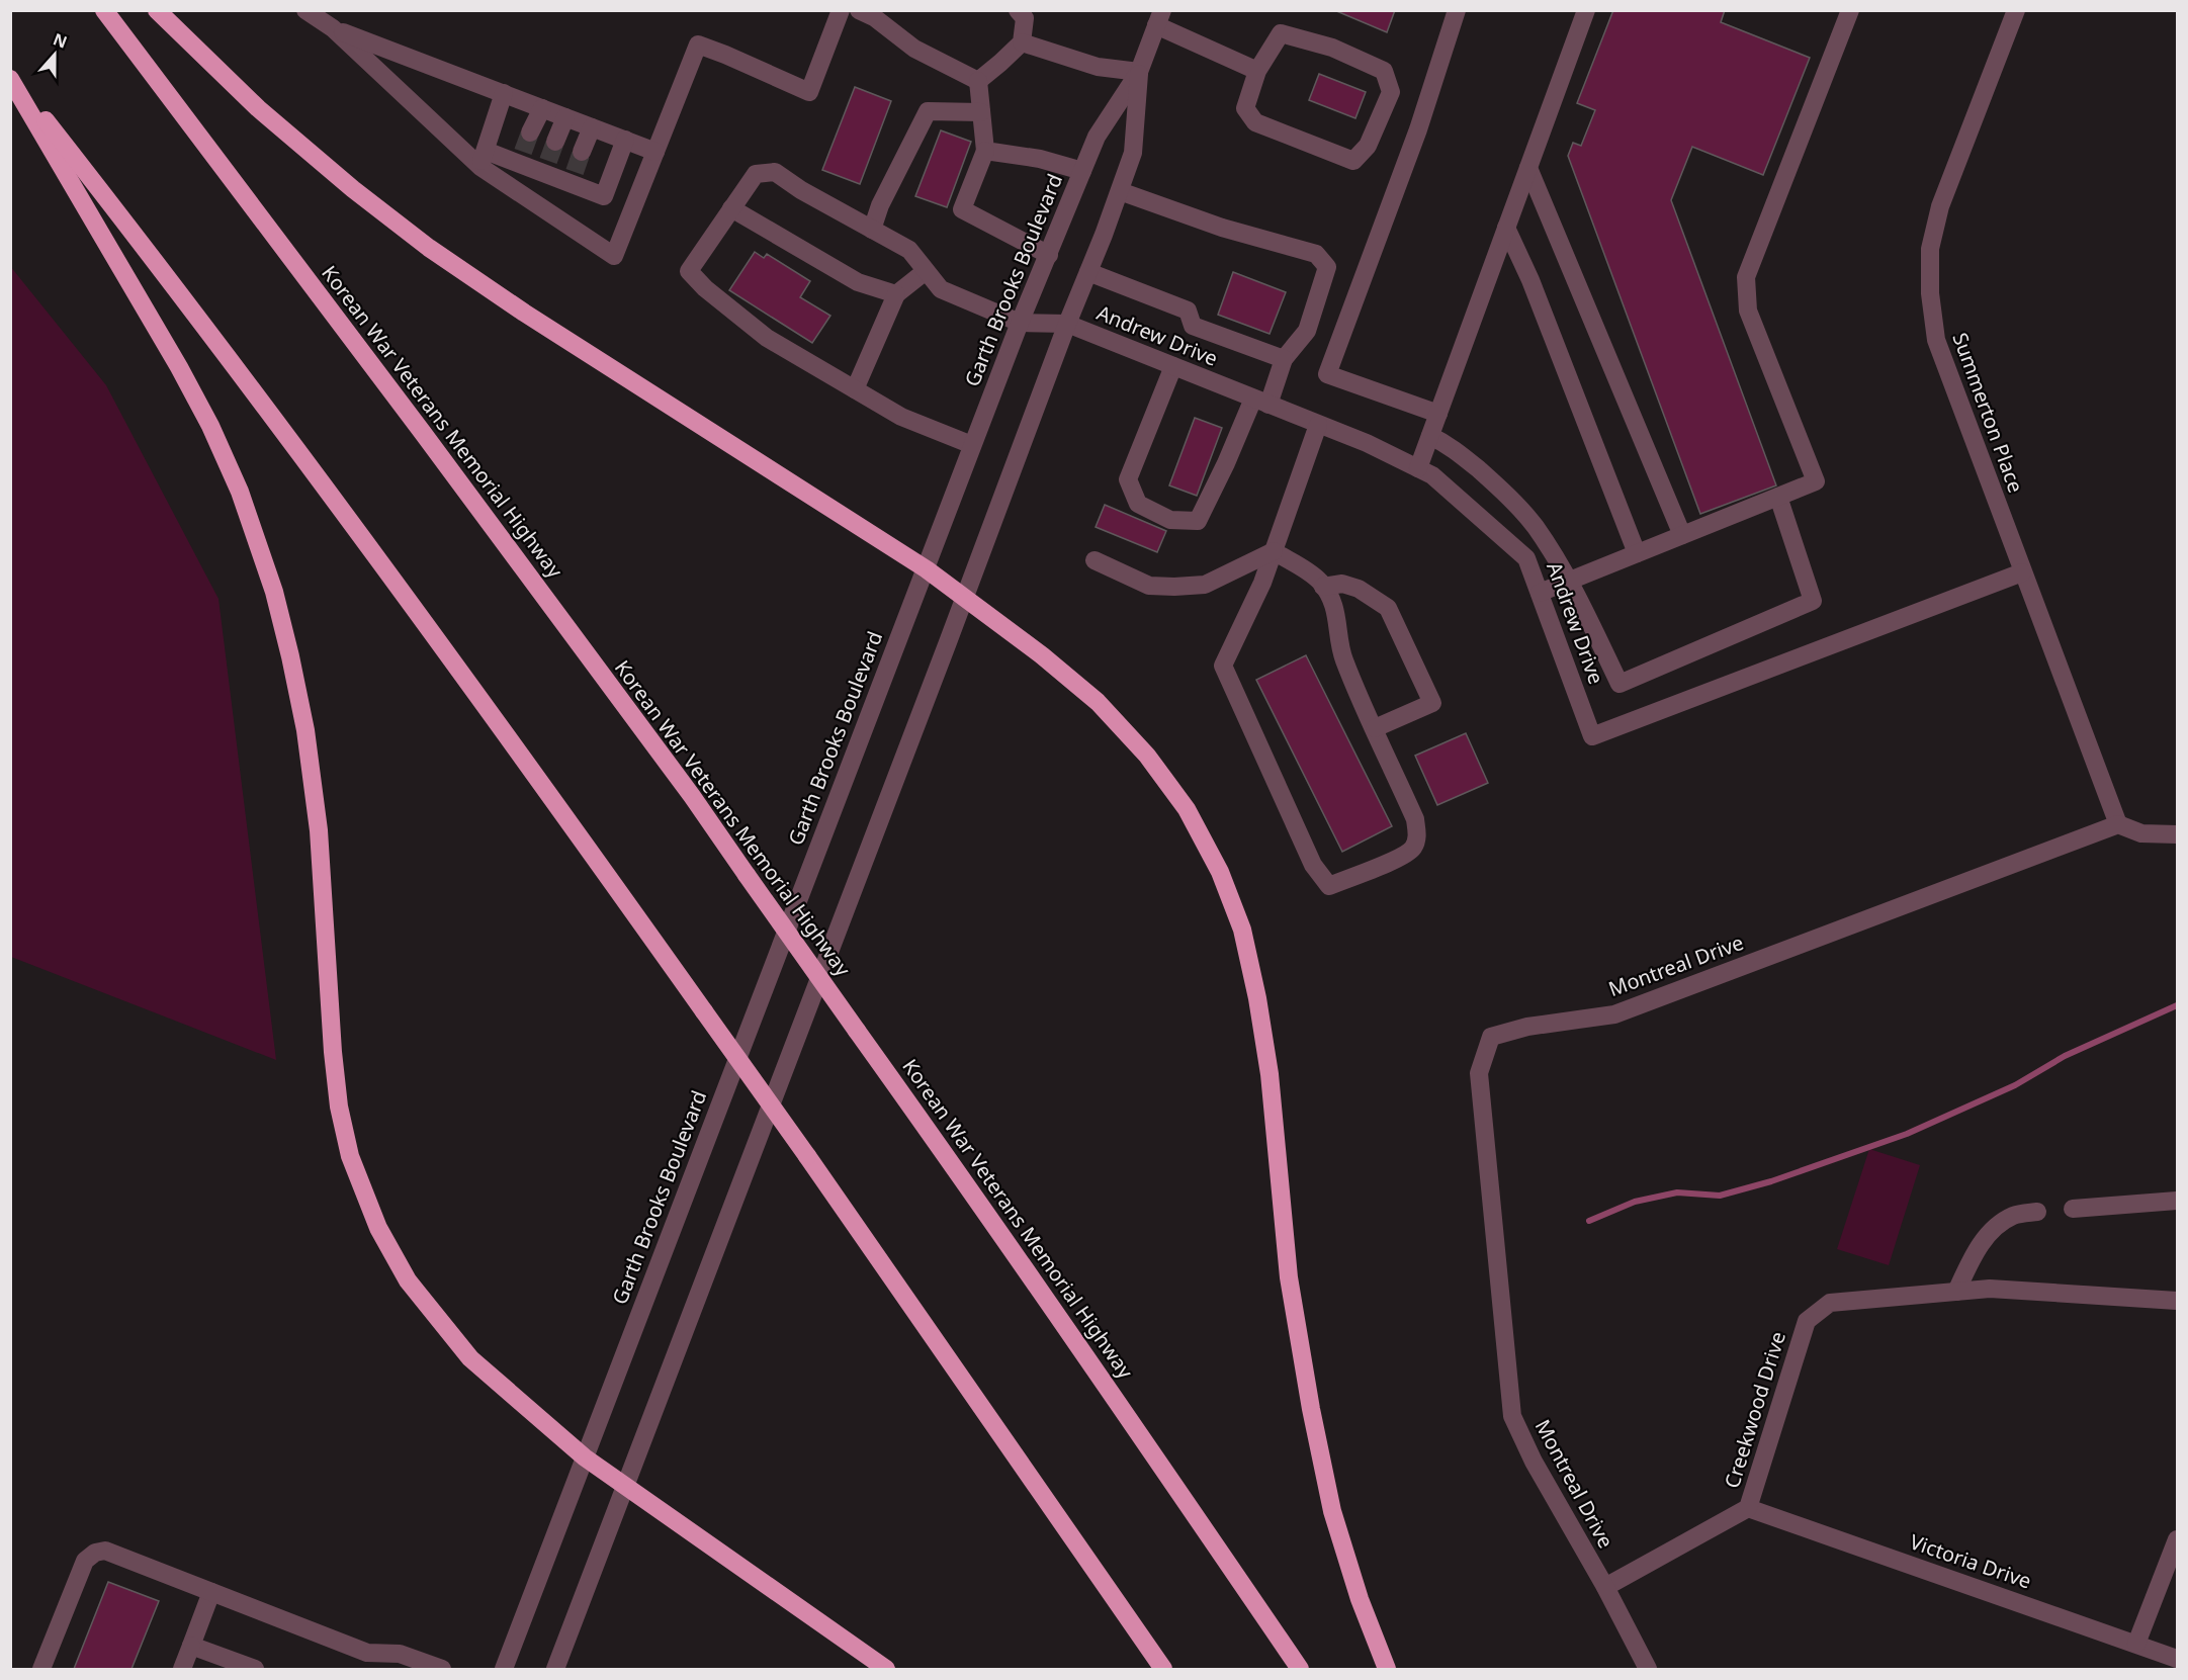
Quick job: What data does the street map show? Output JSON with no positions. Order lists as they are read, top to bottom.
{
  "streets": {
    "highway": ["Korean War Veterans Memorial Highway"],
    "street": [
      "Garth Brooks Boulevard",
      "Andrew Drive",
      "Summerton Place",
      "Montreal Drive",
      "Creekwood Drive",
      "Victoria Drive"
    ]
  },
  "crossings": [
    ["Garth Brooks Boulevard", "Andrew Drive"],
    ["Andrew Drive", "Summerton Place"],
    ["Summerton Place", "Montreal Drive"],
    ["Montreal Drive", "Creekwood Drive"],
    ["Creekwood Drive", "Victoria Drive"]
  ],
  "north": "top"
}
